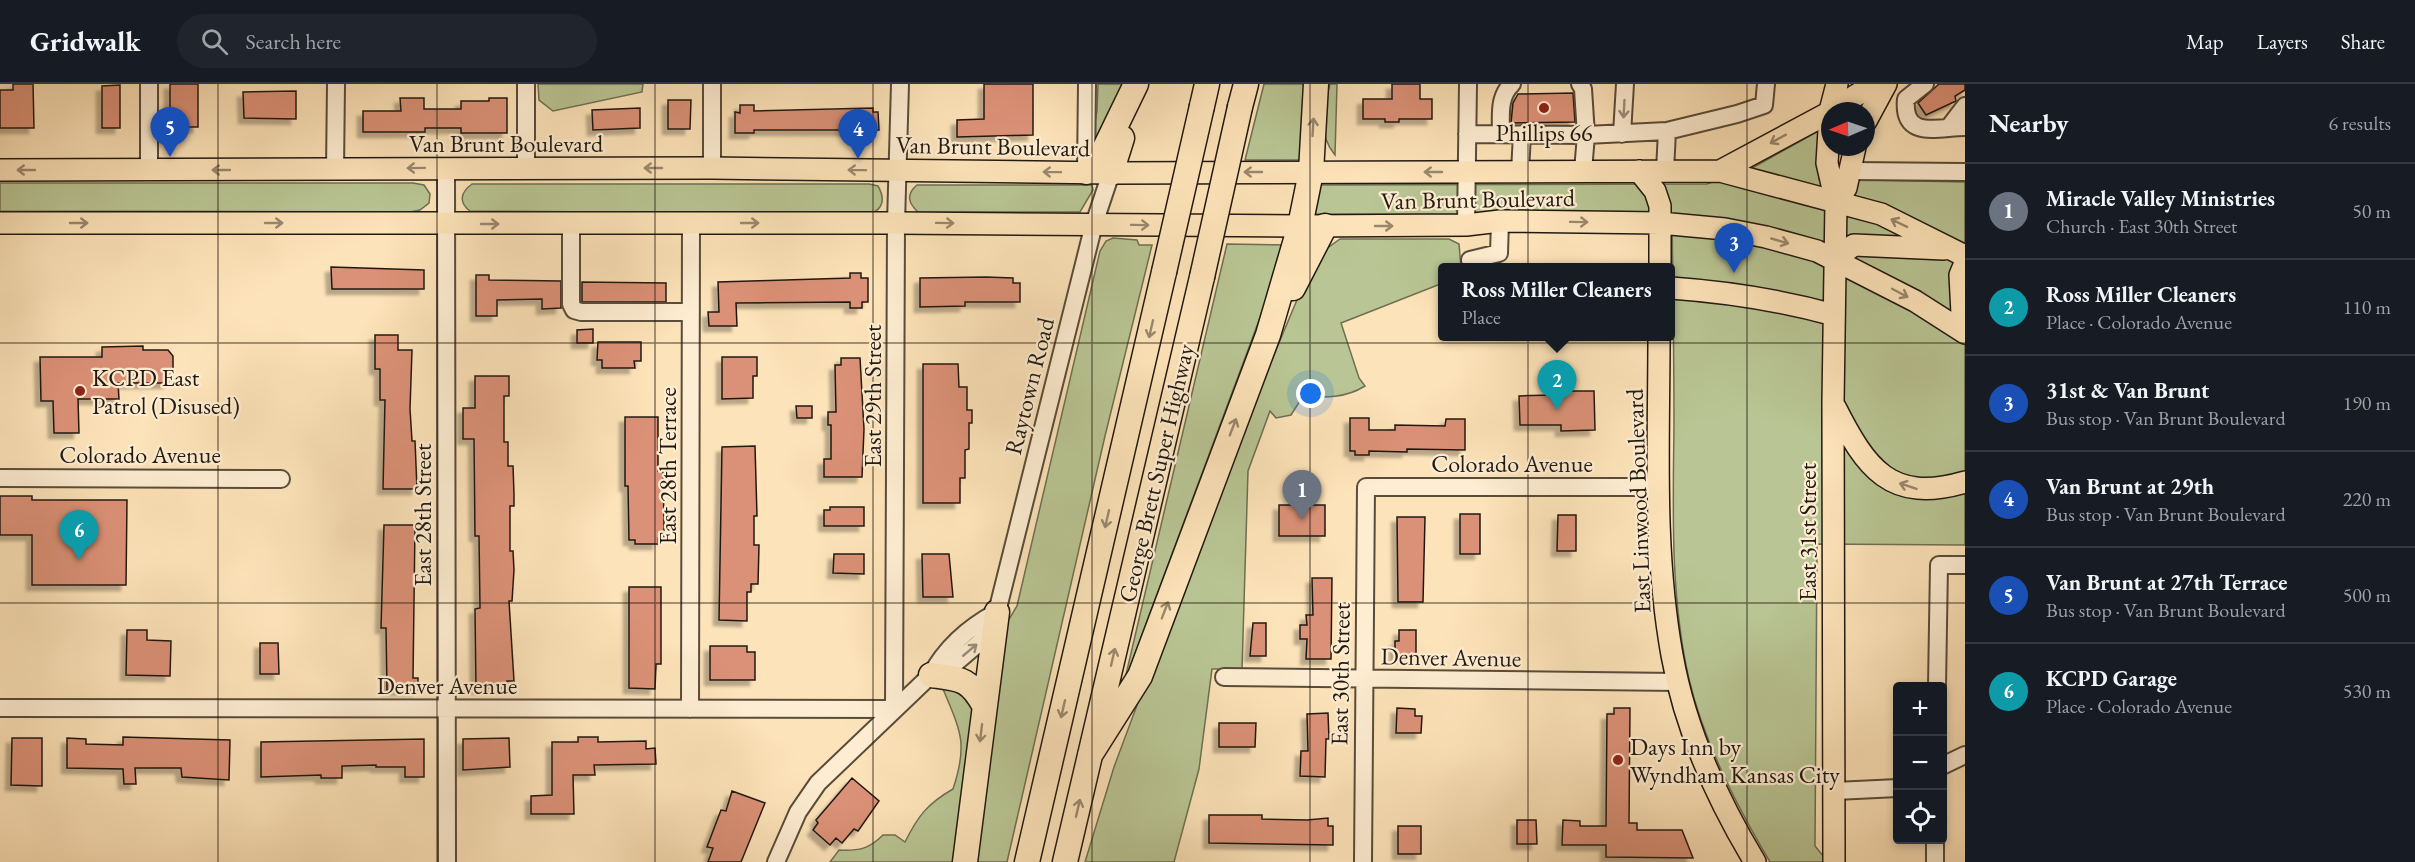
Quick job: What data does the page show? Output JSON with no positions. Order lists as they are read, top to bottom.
{
  "streets": {
    "highway": ["George Brett Super Highway"],
    "main road": ["Van Brunt Boulevard", "East Linwood Boulevard", "East 31st Street"],
    "street": [
      "Raytown Road",
      "East 29th Street",
      "Colorado Avenue",
      "East 28th Terrace",
      "East 28th Street",
      "Denver Avenue",
      "East 30th Street"
    ]
  },
  "crossings": [
    ["Van Brunt Boulevard", "Raytown Road"],
    ["Van Brunt Boulevard", "East 29th Street"],
    ["Van Brunt Boulevard", "East 28th Terrace"],
    ["Van Brunt Boulevard", "East 28th Street"],
    ["Van Brunt Boulevard", "East 31st Street"],
    ["Raytown Road", "East 29th Street"],
    ["Raytown Road", "Denver Avenue"],
    ["East 29th Street", "Denver Avenue"],
    ["Colorado Avenue", "East Linwood Boulevard"],
    ["Colorado Avenue", "East 30th Street"],
    ["East 28th Terrace", "Denver Avenue"],
    ["East Linwood Boulevard", "Denver Avenue"],
    ["East 28th Street", "Denver Avenue"],
    ["Denver Avenue", "East 30th Street"]
  ],
  "places": ["Phillips 66", "KCPD East Patrol (Disused)", "Days Inn by Wyndham Kansas City"],
  "north": "left",
  "page": {
    "header": "Gridwalk",
    "search": "Search here",
    "nav": ["Map", "Layers", "Share"],
    "heading": ["Nearby", "6 results"],
    "pins": [
      "5",
      "4",
      "3",
      "2",
      "1",
      "6"
    ],
    "list": [
      {
        "mark": "1",
        "name": "Miracle Valley Ministries",
        "note": "Church · East 30th Street",
        "value": "50 m"
      },
      {
        "mark": "2",
        "name": "Ross Miller Cleaners",
        "note": "Place · Colorado Avenue",
        "value": "110 m"
      },
      {
        "mark": "3",
        "name": "31st & Van Brunt",
        "note": "Bus stop · Van Brunt Boulevard",
        "value": "190 m"
      },
      {
        "mark": "4",
        "name": "Van Brunt at 29th",
        "note": "Bus stop · Van Brunt Boulevard",
        "value": "220 m"
      },
      {
        "mark": "5",
        "name": "Van Brunt at 27th Terrace",
        "note": "Bus stop · Van Brunt Boulevard",
        "value": "500 m"
      },
      {
        "mark": "6",
        "name": "KCPD Garage",
        "note": "Place · Colorado Avenue",
        "value": "530 m"
      }
    ],
    "popup": ["Ross Miller Cleaners", "Place"],
    "map_buttons": ["+", "−"]
  }
}
